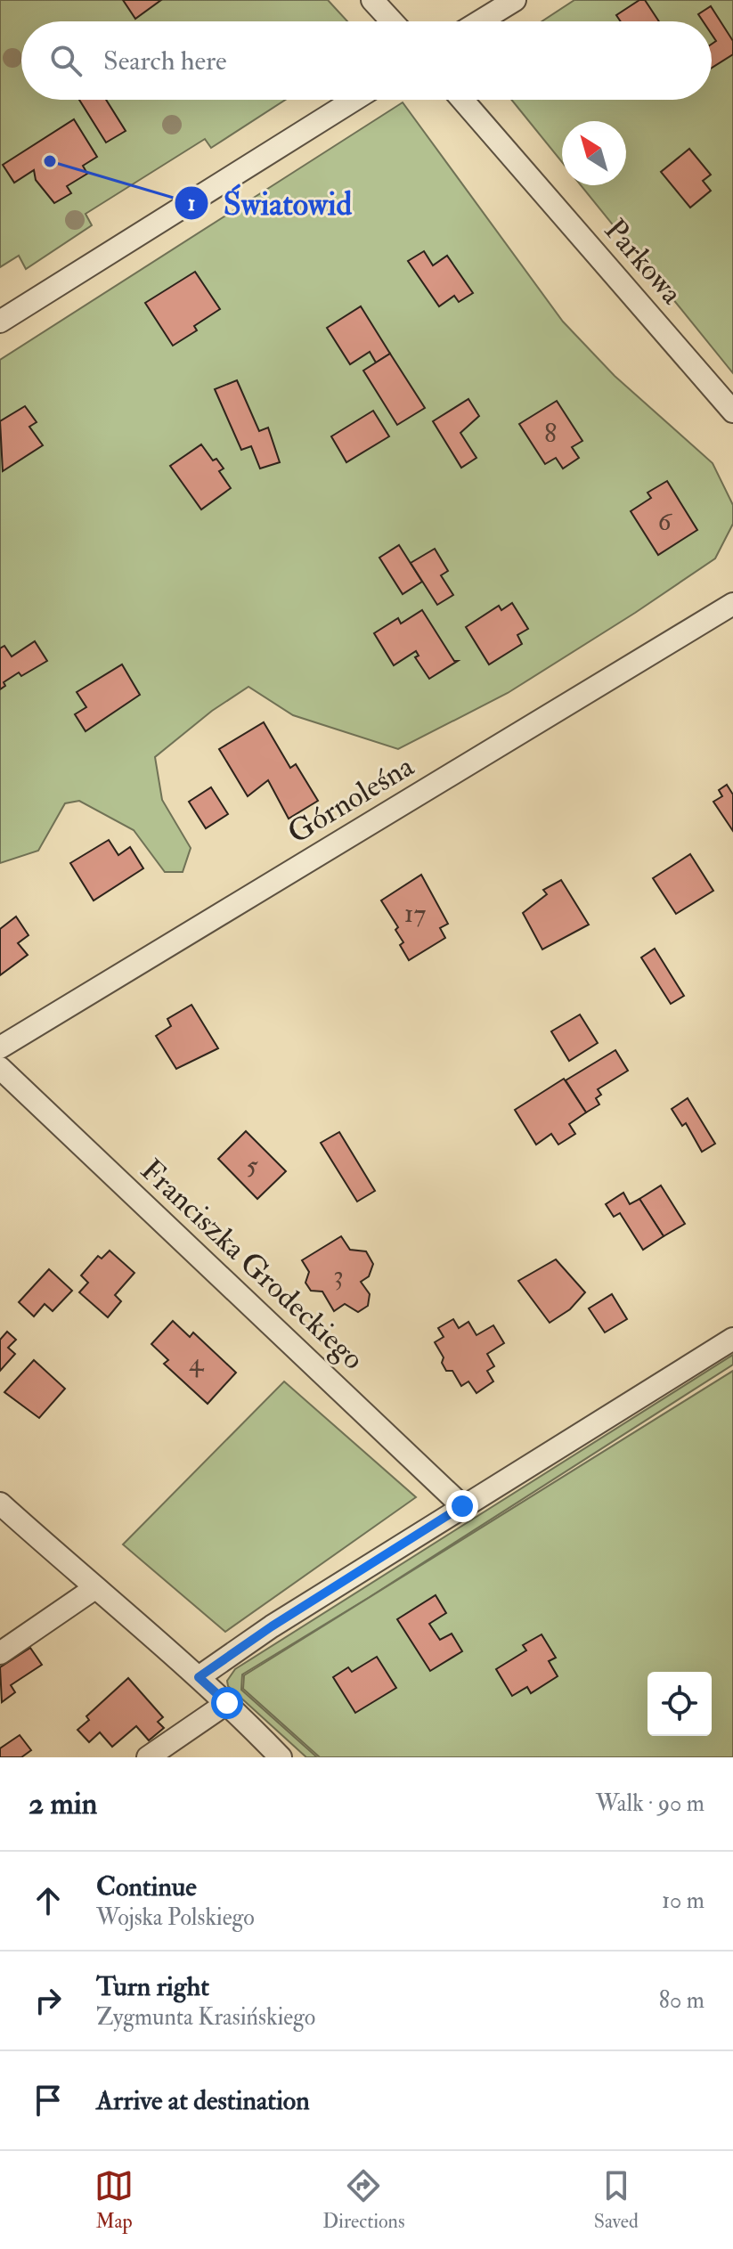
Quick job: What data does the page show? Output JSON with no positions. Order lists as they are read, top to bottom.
{
  "streets": {
    "street": ["Parkowa", "Górnoleśna", "Franciszka Grodeckiego"]
  },
  "places": ["Światowid"],
  "house_numbers": [
    "8",
    "6",
    "17",
    "5",
    "3",
    "4"
  ],
  "north": "top left",
  "page": {
    "search": "Search here",
    "heading": ["2 min", "Walk · 90 m"],
    "list": [
      ["Continue", "Wojska Polskiego", "10 m"],
      ["Turn right", "Zygmunta Krasińskiego", "80 m"],
      "Arrive at destination"
    ],
    "nav": ["Map", "Directions", "Saved"]
  }
}
